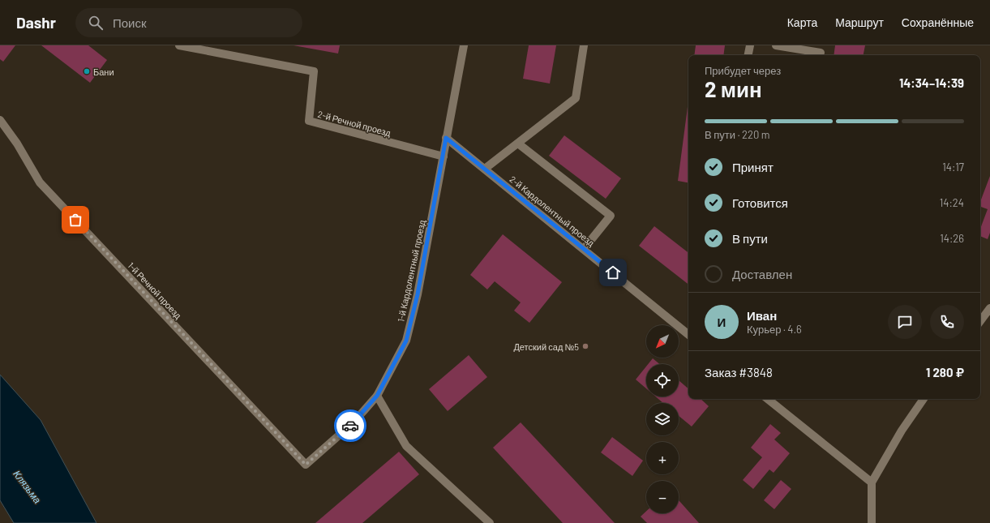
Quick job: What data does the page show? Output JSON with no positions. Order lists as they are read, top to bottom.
{
  "streets": {
    "street": [
      "2-й Речной проезд",
      "2-й Кардолентный проезд",
      "1-й Кардолентный проезд",
      "1-й Речной проезд"
    ]
  },
  "crossings": [
    ["2-й Речной проезд", "1-й Кардолентный проезд"],
    ["2-й Кардолентный проезд", "1-й Кардолентный проезд"],
    ["1-й Кардолентный проезд", "1-й Речной проезд"]
  ],
  "water": ["Клязьма"],
  "places": ["Бани", "Детский сад №5"],
  "north": "bottom left",
  "page": {
    "header": "Dashr",
    "search": "Поиск",
    "nav": ["Карта", "Маршрут", "Сохранённые"],
    "heading": ["2 мин", "Прибудет через", "14:34–14:39"],
    "panel": [
      "Иван",
      "Курьер · 4.6",
      "Заказ #3848",
      "1 280 ₽"
    ],
    "bar": "В пути · 220 m",
    "list": [
      ["Принят", "14:17"],
      ["Готовится", "14:24"],
      ["В пути", "14:26"],
      "Доставлен"
    ],
    "round": "И",
    "map_buttons": ["+", "−"]
  }
}
